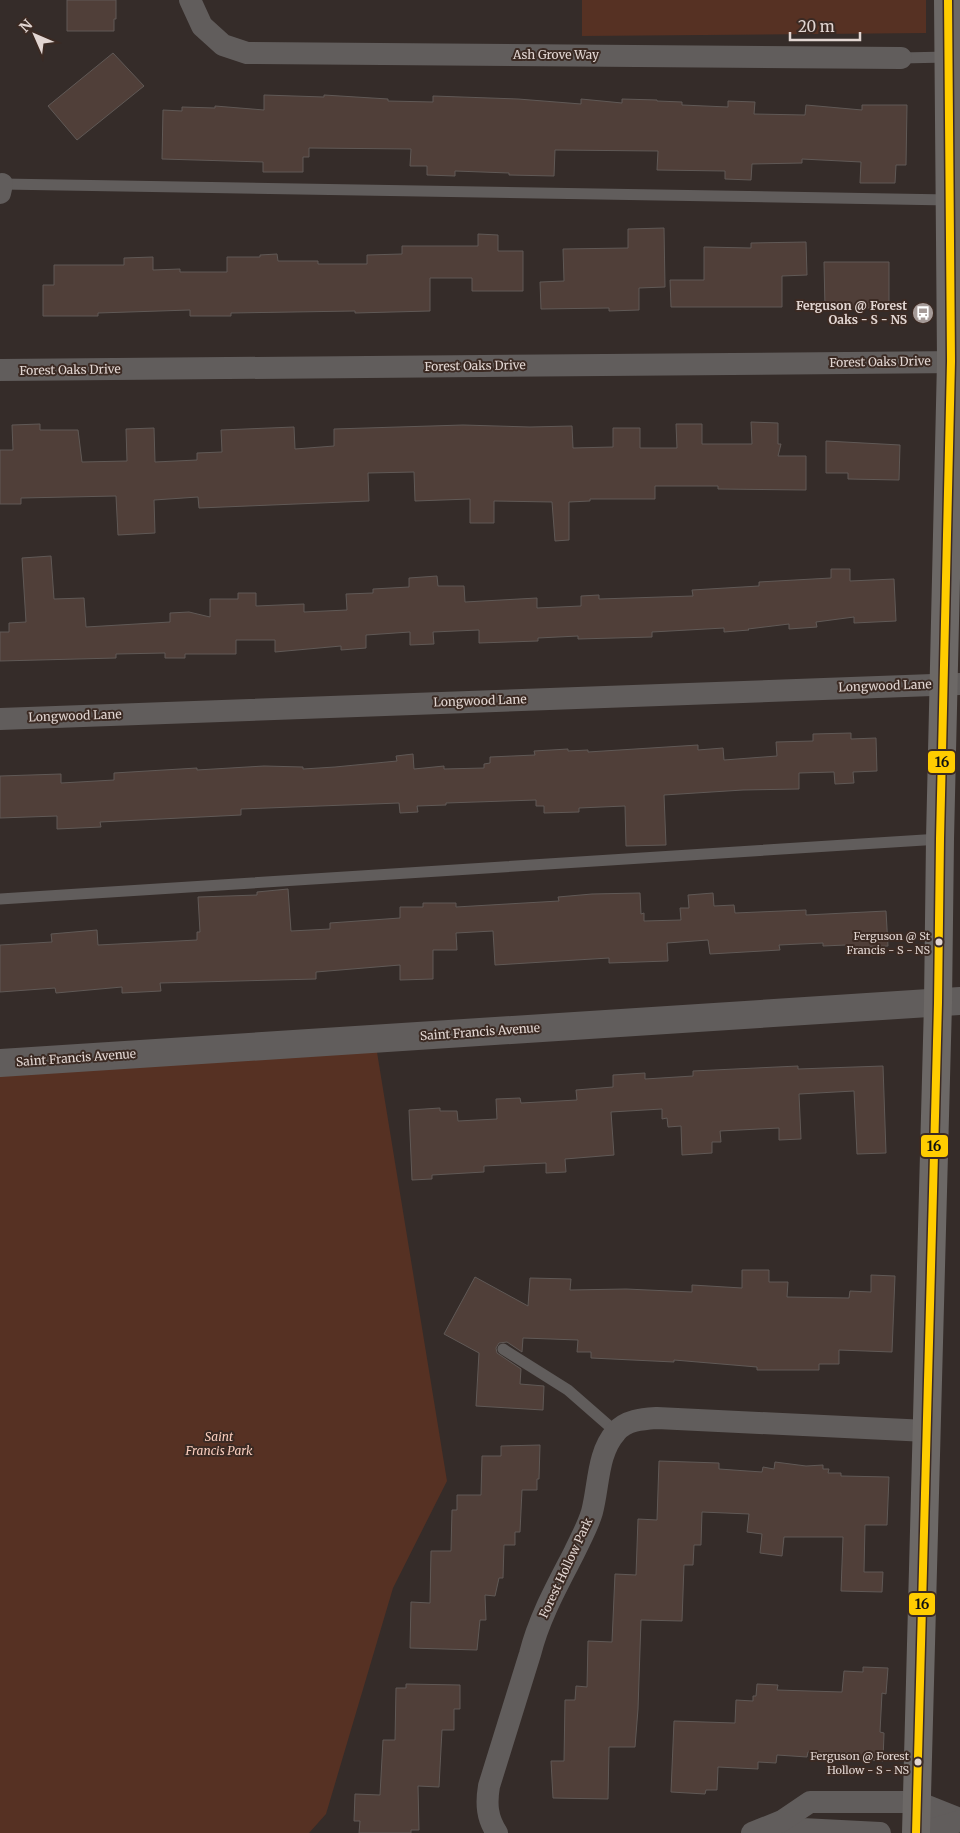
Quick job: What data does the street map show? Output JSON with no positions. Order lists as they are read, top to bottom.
{
  "streets": {
    "street": [
      "Ash Grove Way",
      "Forest Oaks Drive",
      "Longwood Lane",
      "Saint Francis Avenue",
      "Forest Hollow Park"
    ]
  },
  "parks": ["Saint Francis Park"],
  "places": {
    "bus stop": ["Ferguson @ Forest Oaks - S - NS"],
    "other": ["Ferguson @ St Francis - S - NS", "Ferguson @ Forest Hollow - S - NS"]
  },
  "lines": ["transit line 16"],
  "scale_bar": "20 m",
  "north": "top left"
}
